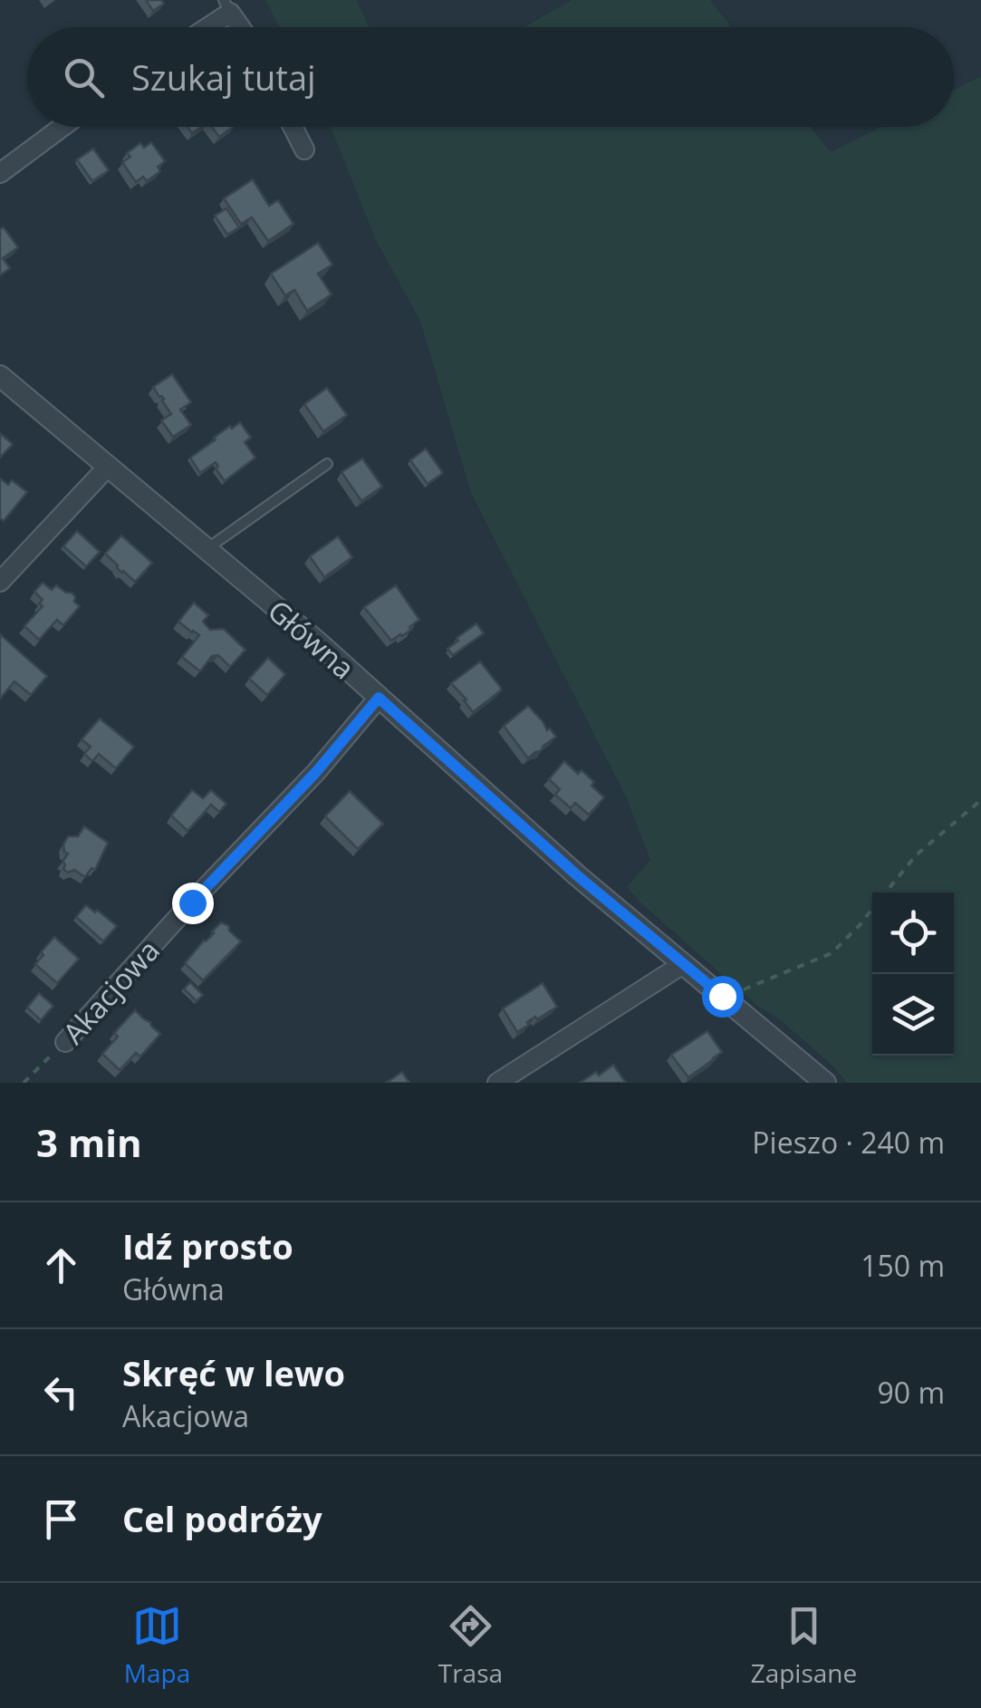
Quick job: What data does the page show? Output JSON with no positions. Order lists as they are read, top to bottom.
{
  "streets": {
    "street": ["Główna", "Akacjowa"]
  },
  "crossings": [
    ["Główna", "Akacjowa"]
  ],
  "page": {
    "search": "Szukaj tutaj",
    "heading": ["3 min", "Pieszo · 240 m"],
    "list": [
      ["Idź prosto", "Główna", "150 m"],
      ["Skręć w lewo", "Akacjowa", "90 m"],
      "Cel podróży"
    ],
    "nav": ["Mapa", "Trasa", "Zapisane"]
  }
}
